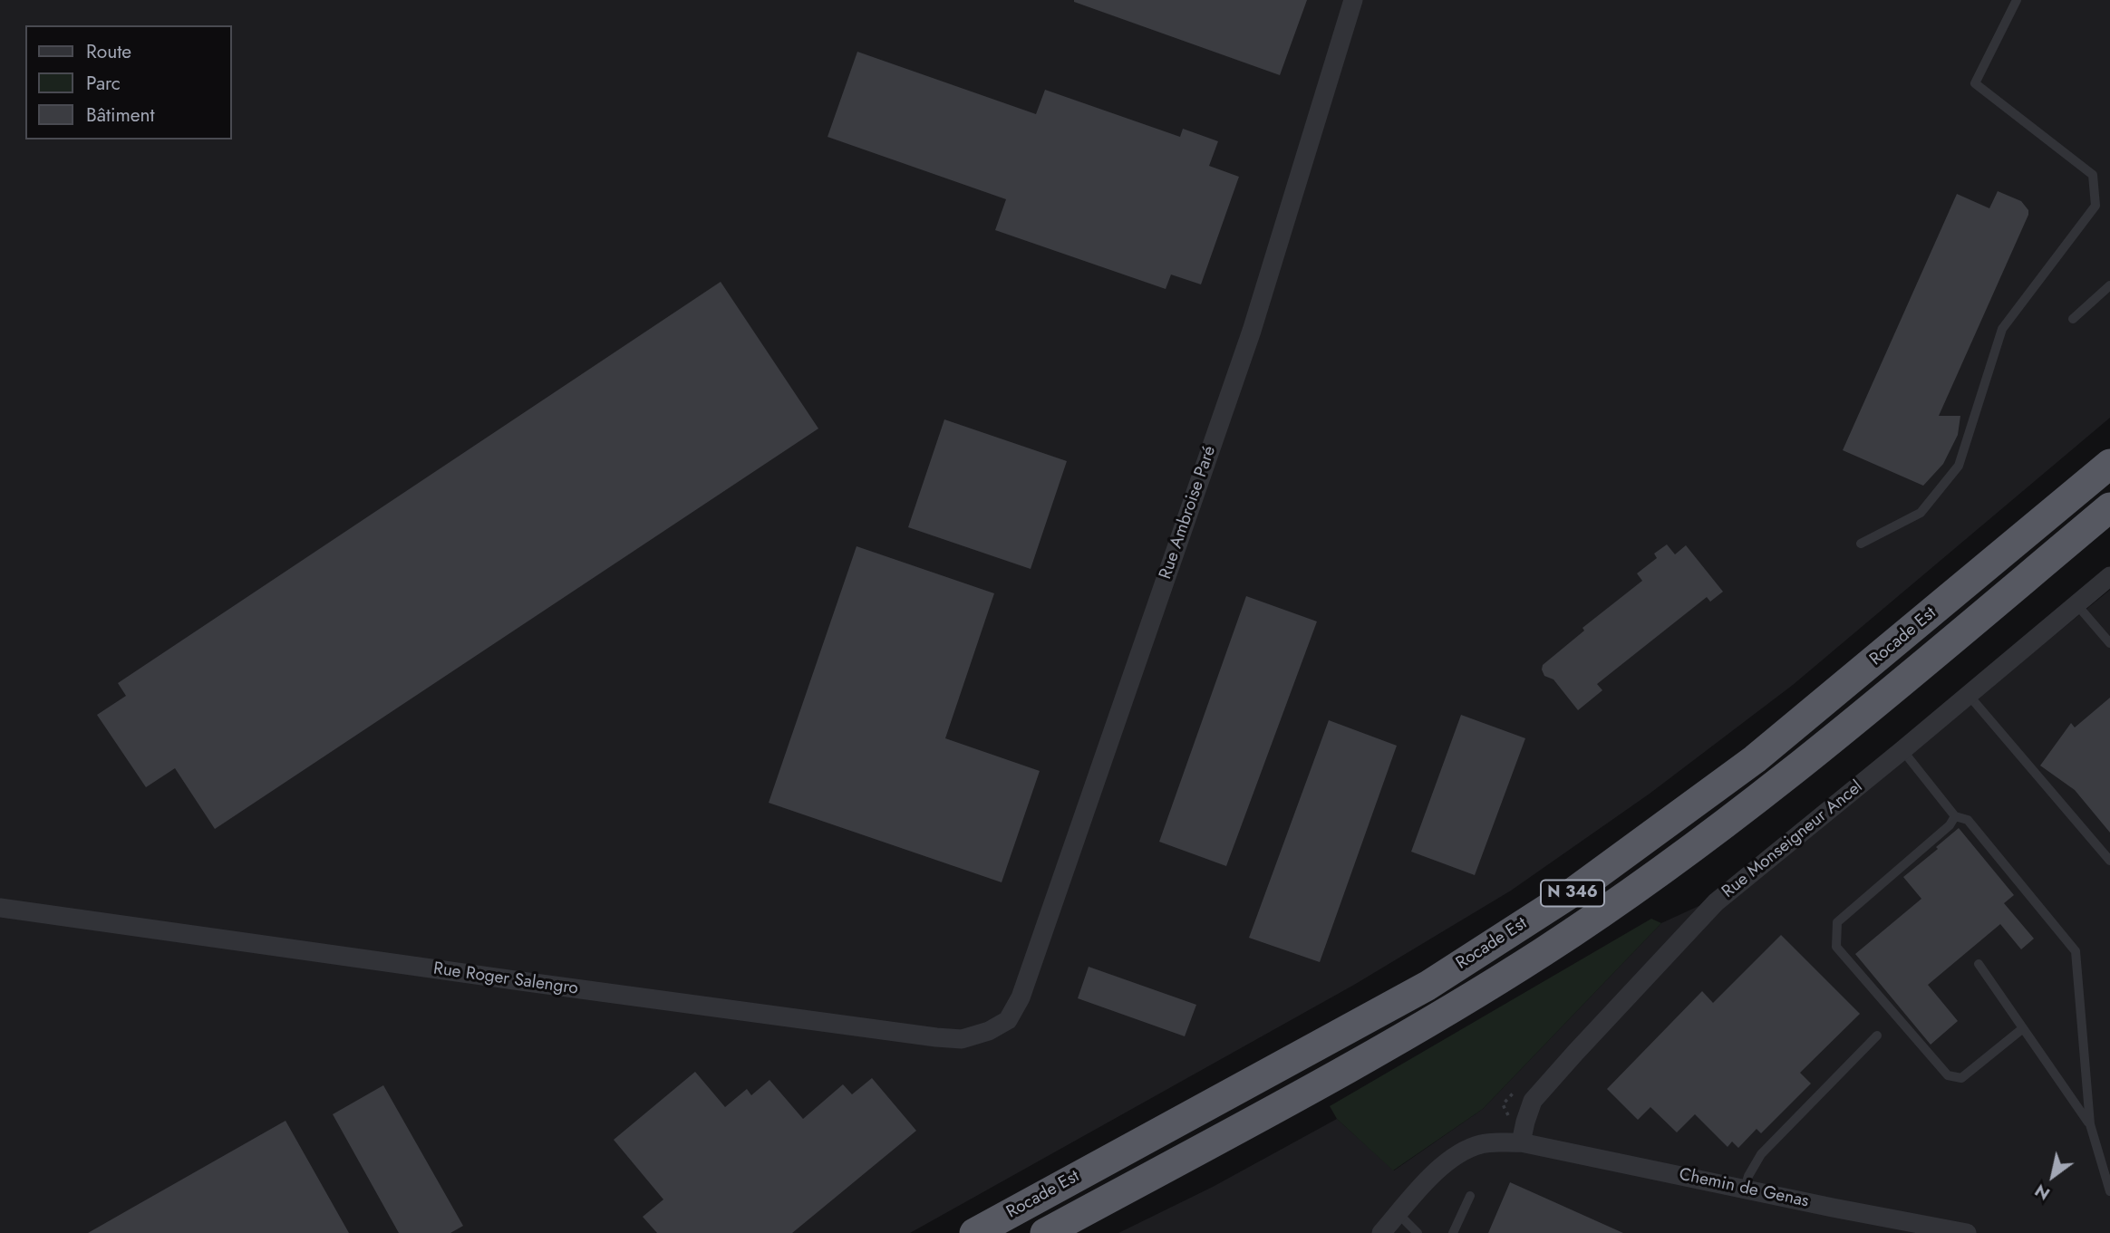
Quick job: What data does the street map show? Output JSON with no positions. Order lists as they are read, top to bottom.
{
  "streets": {
    "highway": ["Rocade Est", "N 346"],
    "street": [
      "Rue Ambroise Paré",
      "Rue Monseigneur Ancel",
      "Rue Roger Salengro",
      "Chemin de Genas"
    ]
  },
  "crossings": [
    ["Rue Ambroise Paré", "Rue Roger Salengro"],
    ["Rue Monseigneur Ancel", "Chemin de Genas"]
  ],
  "legend": ["Route", "Parc", "Bâtiment"],
  "north": "bottom left"
}
